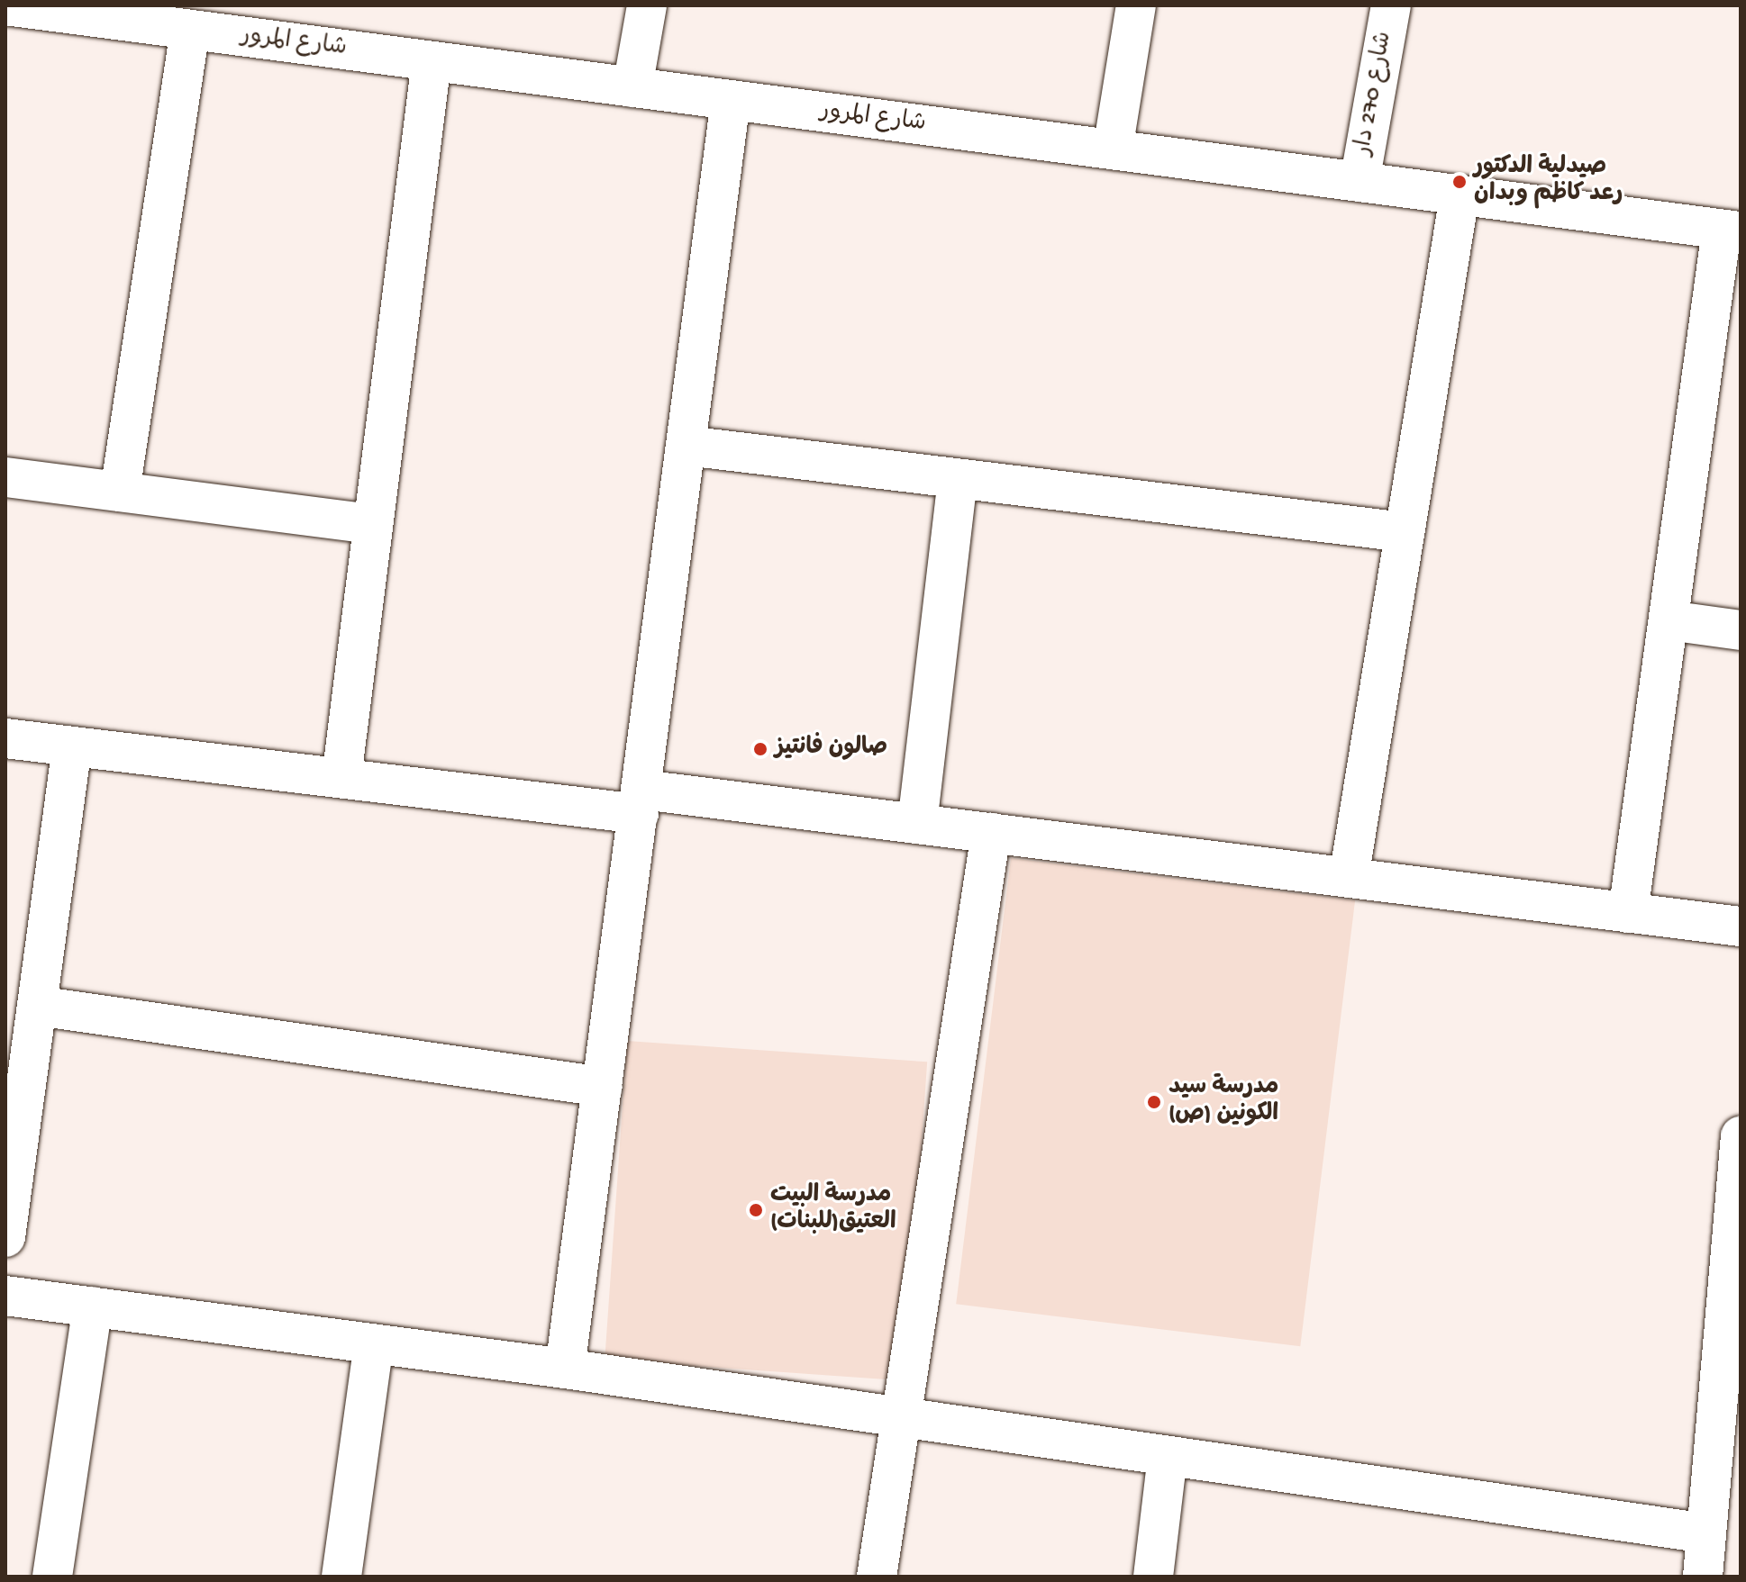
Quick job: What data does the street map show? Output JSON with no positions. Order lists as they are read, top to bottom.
{
  "streets": {
    "street": ["شارع المرور", "شارع 270 دار"]
  },
  "crossings": [
    ["شارع المرور", "شارع 270 دار"]
  ],
  "places": [
    "صيدلية الدكتور رعد كاظم وبدان",
    "صالون فانتيز",
    "مدرسة سيد الكونين (ص)",
    "مدرسة البيت العتيق(للبنات)"
  ]
}
